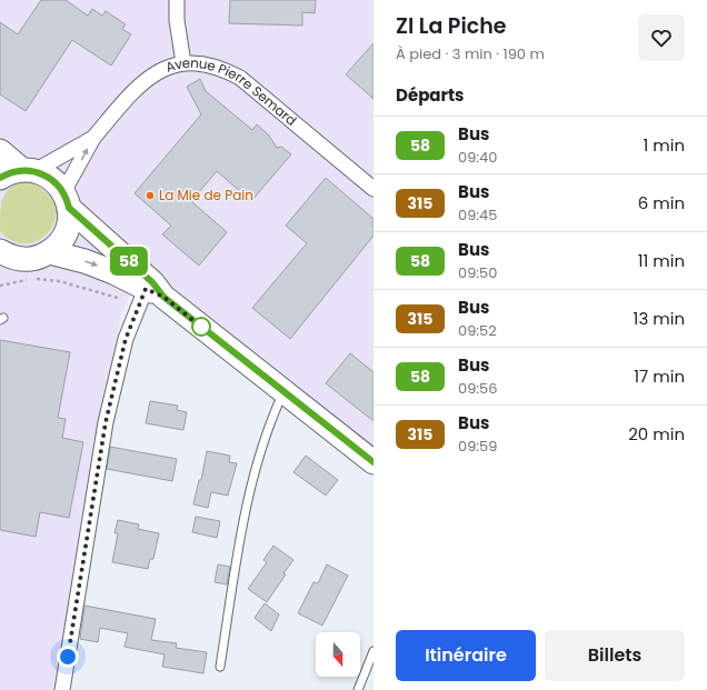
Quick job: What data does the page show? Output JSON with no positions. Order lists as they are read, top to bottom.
{
  "streets": {
    "street": ["Avenue Pierre Semard"]
  },
  "places": ["La Mie de Pain"],
  "lines": ["bus line 58"],
  "north": "bottom",
  "page": {
    "on_map": "58",
    "heading": [
      ["ZI La Piche", "À pied · 3 min · 190 m"],
      "Départs"
    ],
    "list": [
      {
        "mark": "58",
        "name": "Bus",
        "note": "09:40",
        "value": "1 min"
      },
      {
        "mark": "315",
        "name": "Bus",
        "note": "09:45",
        "value": "6 min"
      },
      {
        "mark": "58",
        "name": "Bus",
        "note": "09:50",
        "value": "11 min"
      },
      {
        "mark": "315",
        "name": "Bus",
        "note": "09:52",
        "value": "13 min"
      },
      {
        "mark": "58",
        "name": "Bus",
        "note": "09:56",
        "value": "17 min"
      },
      {
        "mark": "315",
        "name": "Bus",
        "note": "09:59",
        "value": "20 min"
      }
    ],
    "buttons": ["Itinéraire", "Billets"]
  }
}
